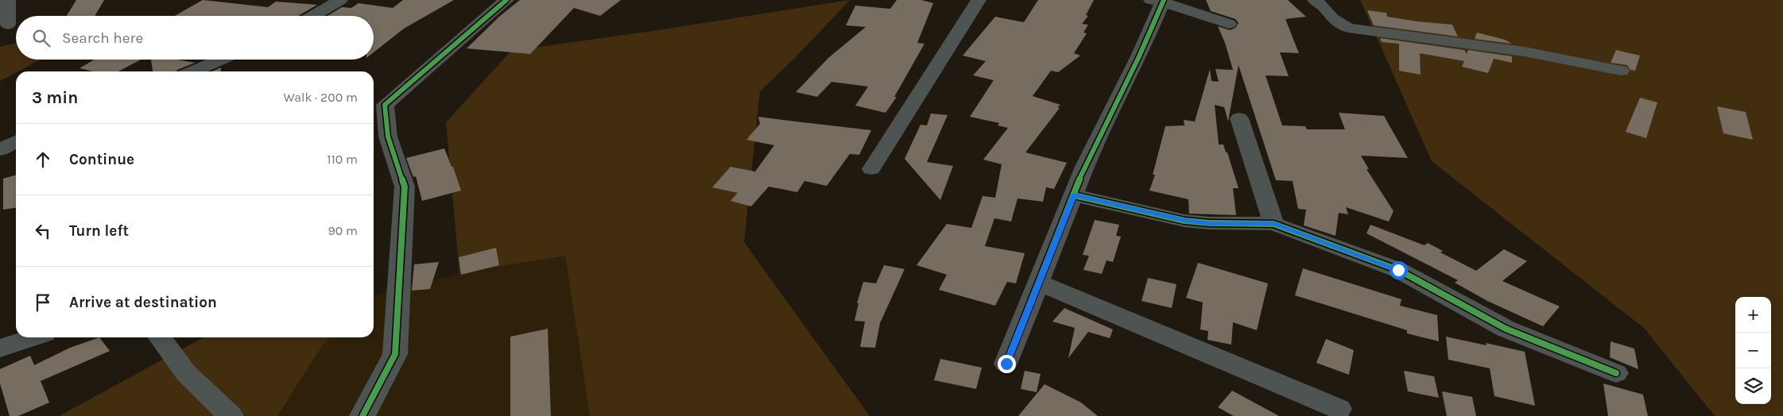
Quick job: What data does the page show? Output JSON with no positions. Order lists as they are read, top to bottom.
{
  "page": {
    "search": "Search here",
    "heading": ["3 min", "Walk · 200 m"],
    "list": [
      ["Continue", "110 m"],
      ["Turn left", "90 m"],
      "Arrive at destination"
    ],
    "map_buttons": ["+", "−"]
  }
}
